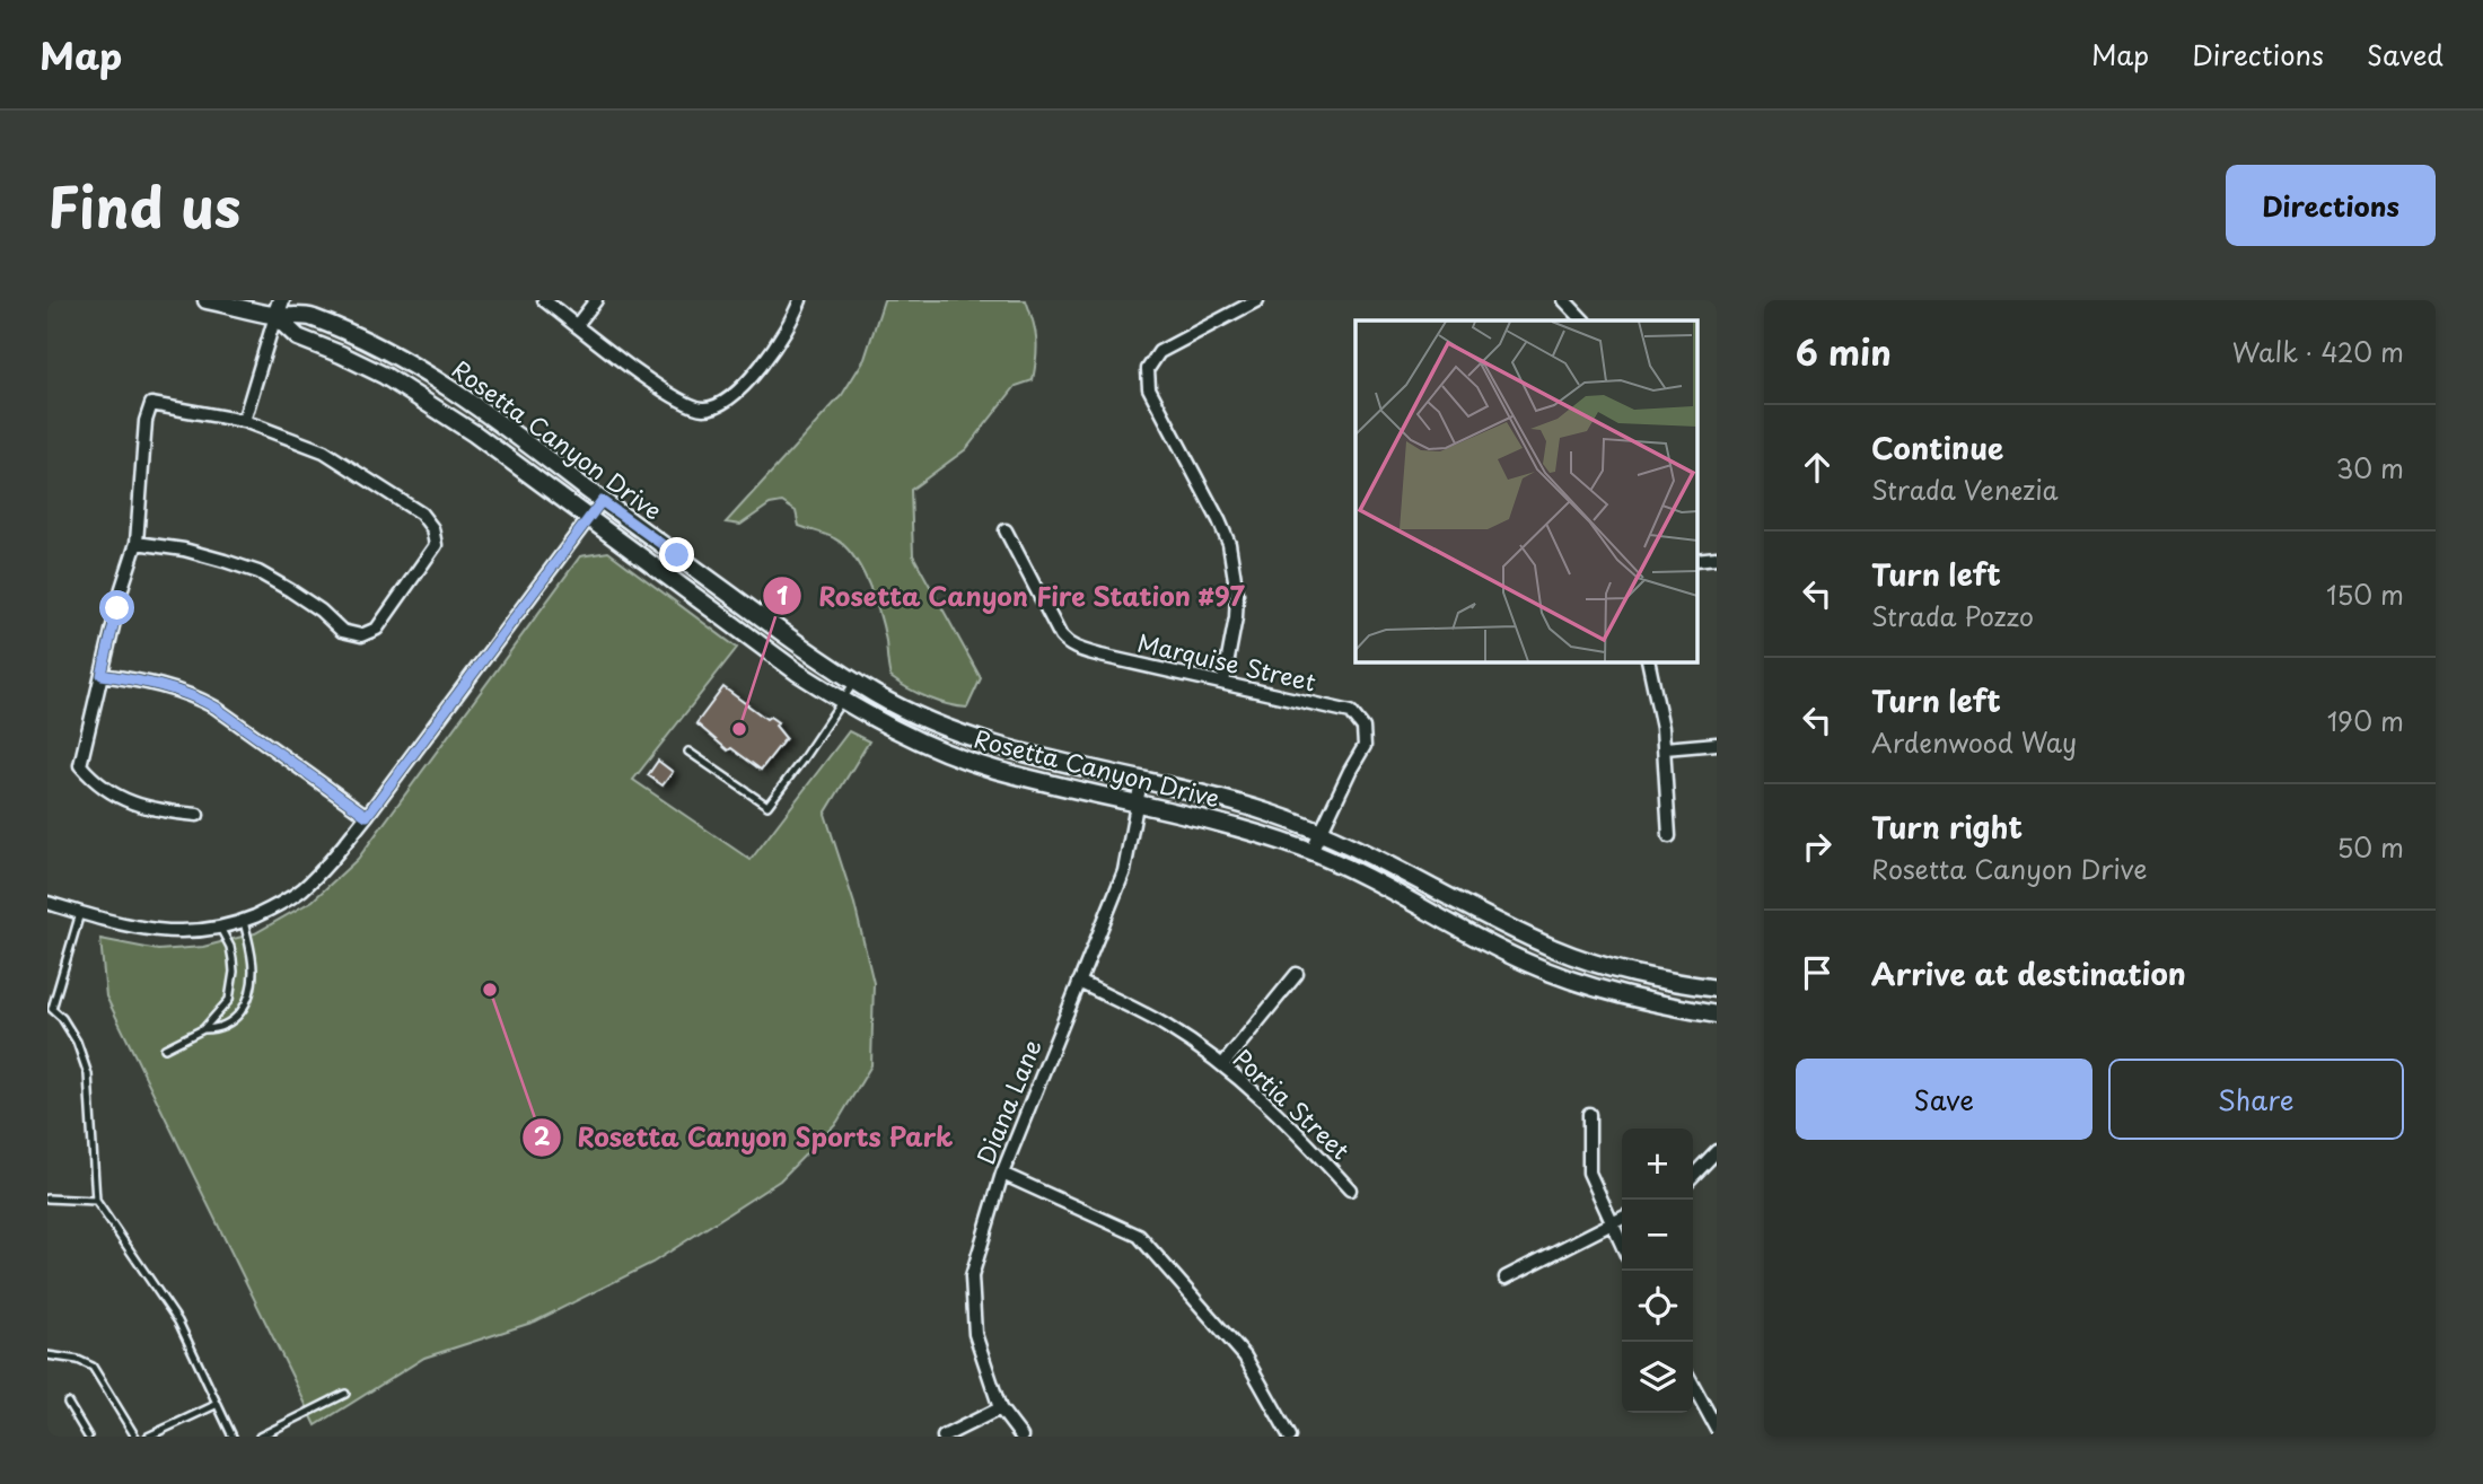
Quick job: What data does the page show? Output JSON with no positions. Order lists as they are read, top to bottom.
{
  "streets": {
    "street": [
      "Rosetta Canyon Drive",
      "Marquise Street",
      "Diana Lane",
      "Portia Street"
    ]
  },
  "crossings": [
    ["Rosetta Canyon Drive", "Marquise Street"],
    ["Rosetta Canyon Drive", "Diana Lane"],
    ["Diana Lane", "Portia Street"]
  ],
  "places": ["Rosetta Canyon Fire Station #97", "Rosetta Canyon Sports Park"],
  "page": {
    "header": "Map",
    "nav": ["Map", "Directions", "Saved"],
    "title": "Find us",
    "buttons": [
      "Directions",
      ["Save", "Share"]
    ],
    "heading": ["6 min", "Walk · 420 m"],
    "list": [
      ["Continue", "Strada Venezia", "30 m"],
      ["Turn left", "Strada Pozzo", "150 m"],
      ["Turn left", "Ardenwood Way", "190 m"],
      ["Turn right", "Rosetta Canyon Drive", "50 m"],
      "Arrive at destination"
    ],
    "map_buttons": ["+", "−"]
  }
}
